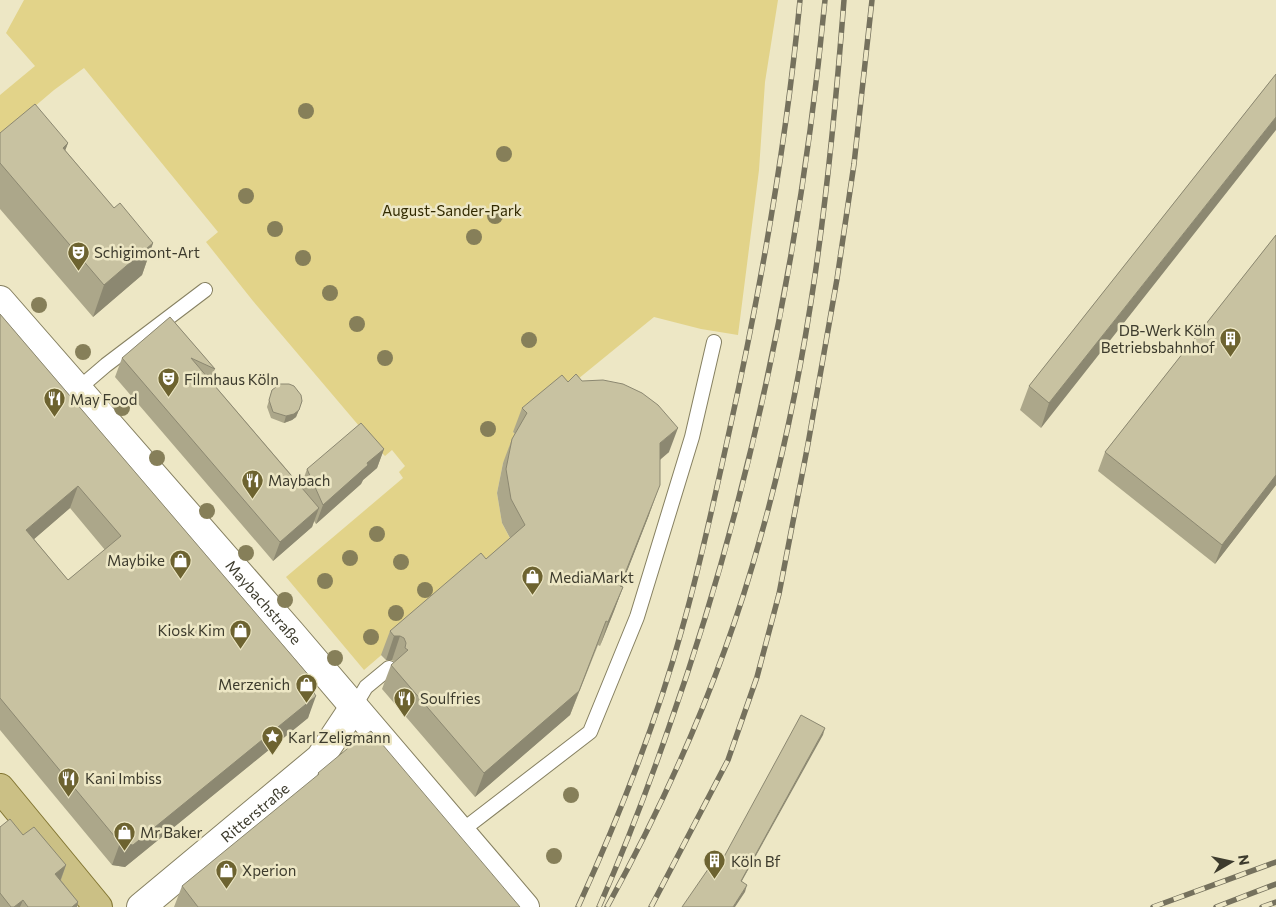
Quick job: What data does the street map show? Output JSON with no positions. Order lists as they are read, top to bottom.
{
  "streets": {
    "street": ["Maybachstraße", "Ritterstraße"]
  },
  "crossings": [
    ["Maybachstraße", "Ritterstraße"]
  ],
  "parks": ["August-Sander-Park"],
  "places": {
    "theatre": ["Schigimont-Art", "Filmhaus Köln"],
    "building": ["DB-Werk Köln Betriebsbahnhof", "Köln Bf"],
    "restaurant": [
      "May Food",
      "Maybach",
      "Soulfries",
      "Kani Imbiss"
    ],
    "shop": [
      "Maybike",
      "MediaMarkt",
      "Kiosk Kim",
      "Merzenich",
      "Mr Baker",
      "Xperion"
    ],
    "place": ["Karl Zeligmann"]
  },
  "north": "right"
}
